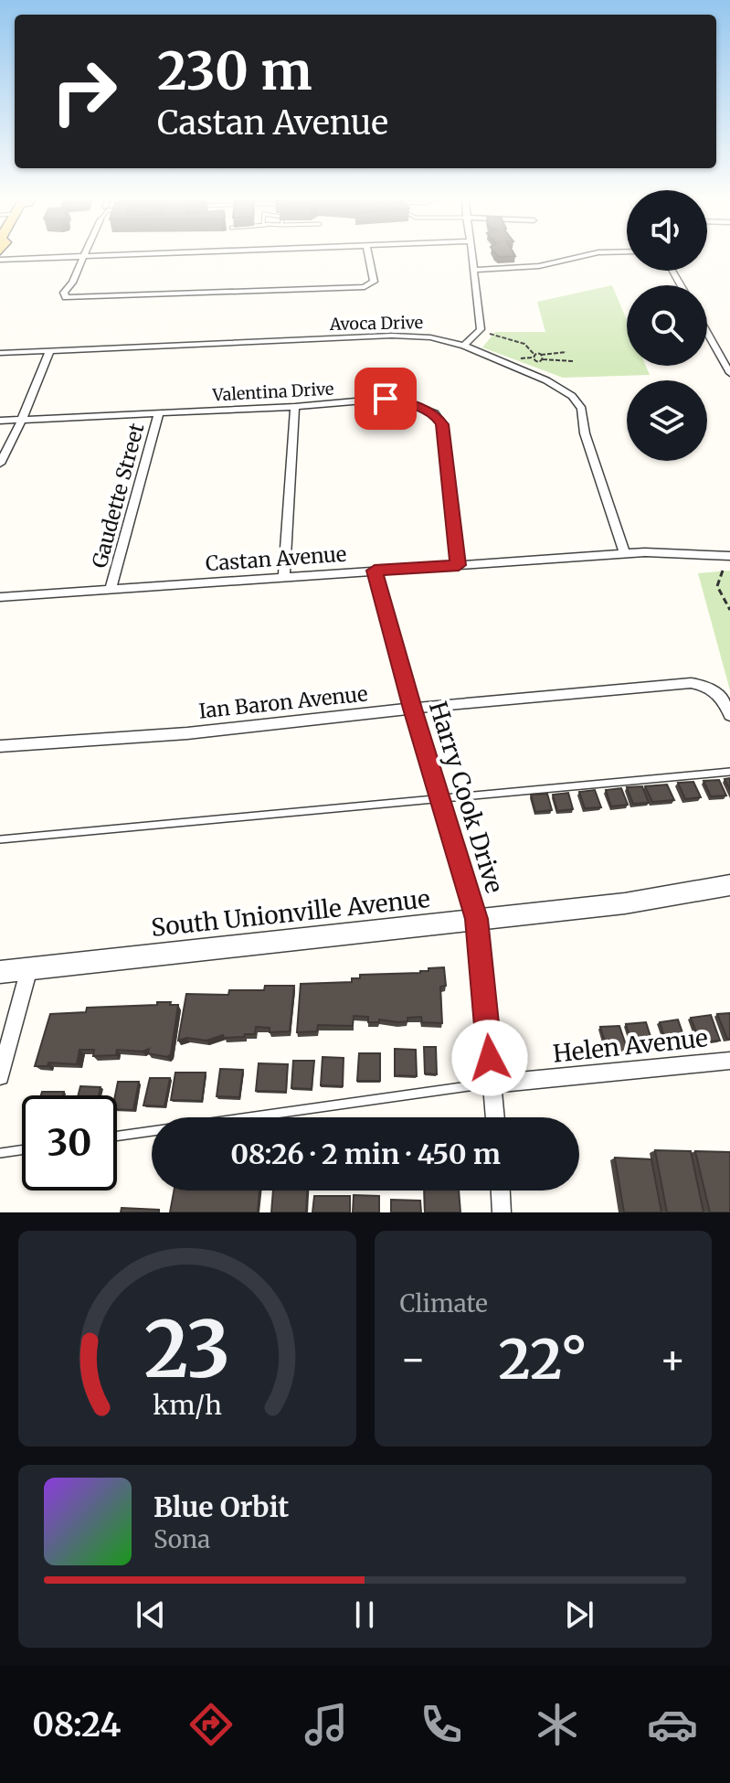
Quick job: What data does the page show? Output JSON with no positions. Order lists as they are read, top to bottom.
{
  "streets": {
    "street": [
      "Avoca Drive",
      "Valentina Drive",
      "Gaudette Street",
      "Castan Avenue",
      "Ian Baron Avenue",
      "Harry Cook Drive",
      "South Unionville Avenue",
      "Helen Avenue"
    ]
  },
  "crossings": [
    ["Avoca Drive", "Castan Avenue"],
    ["Valentina Drive", "Gaudette Street"],
    ["Valentina Drive", "Castan Avenue"],
    ["Gaudette Street", "Castan Avenue"],
    ["Castan Avenue", "Harry Cook Drive"],
    ["Ian Baron Avenue", "Harry Cook Drive"],
    ["Harry Cook Drive", "South Unionville Avenue"],
    ["Harry Cook Drive", "Helen Avenue"]
  ],
  "page": {
    "turn": ["230 m", "Castan Avenue"],
    "limit": "30",
    "trip": "08:26 · 2 min · 450 m",
    "tile": "Climate",
    "heat": ["−", "22°", "+"],
    "song": ["Blue Orbit", "Sona"],
    "tabs": "08:24",
    "gauge": ["23", "km/h"]
  }
}
